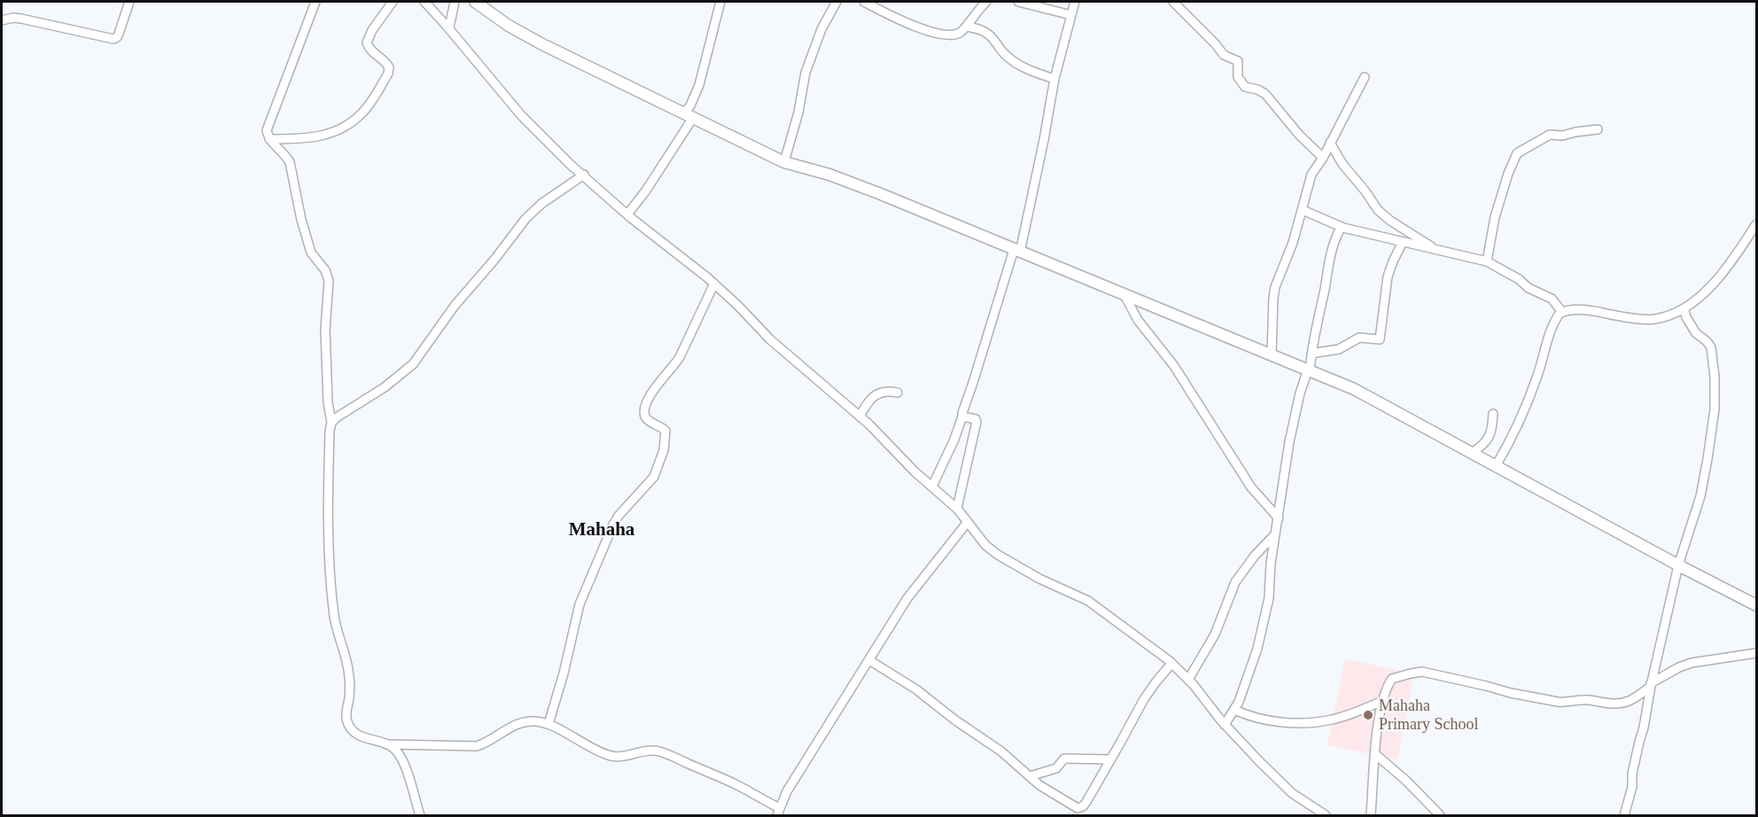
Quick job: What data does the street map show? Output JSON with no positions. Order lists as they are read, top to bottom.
{
  "districts": ["Mahaha"],
  "places": ["Mahaha Primary School"]
}
